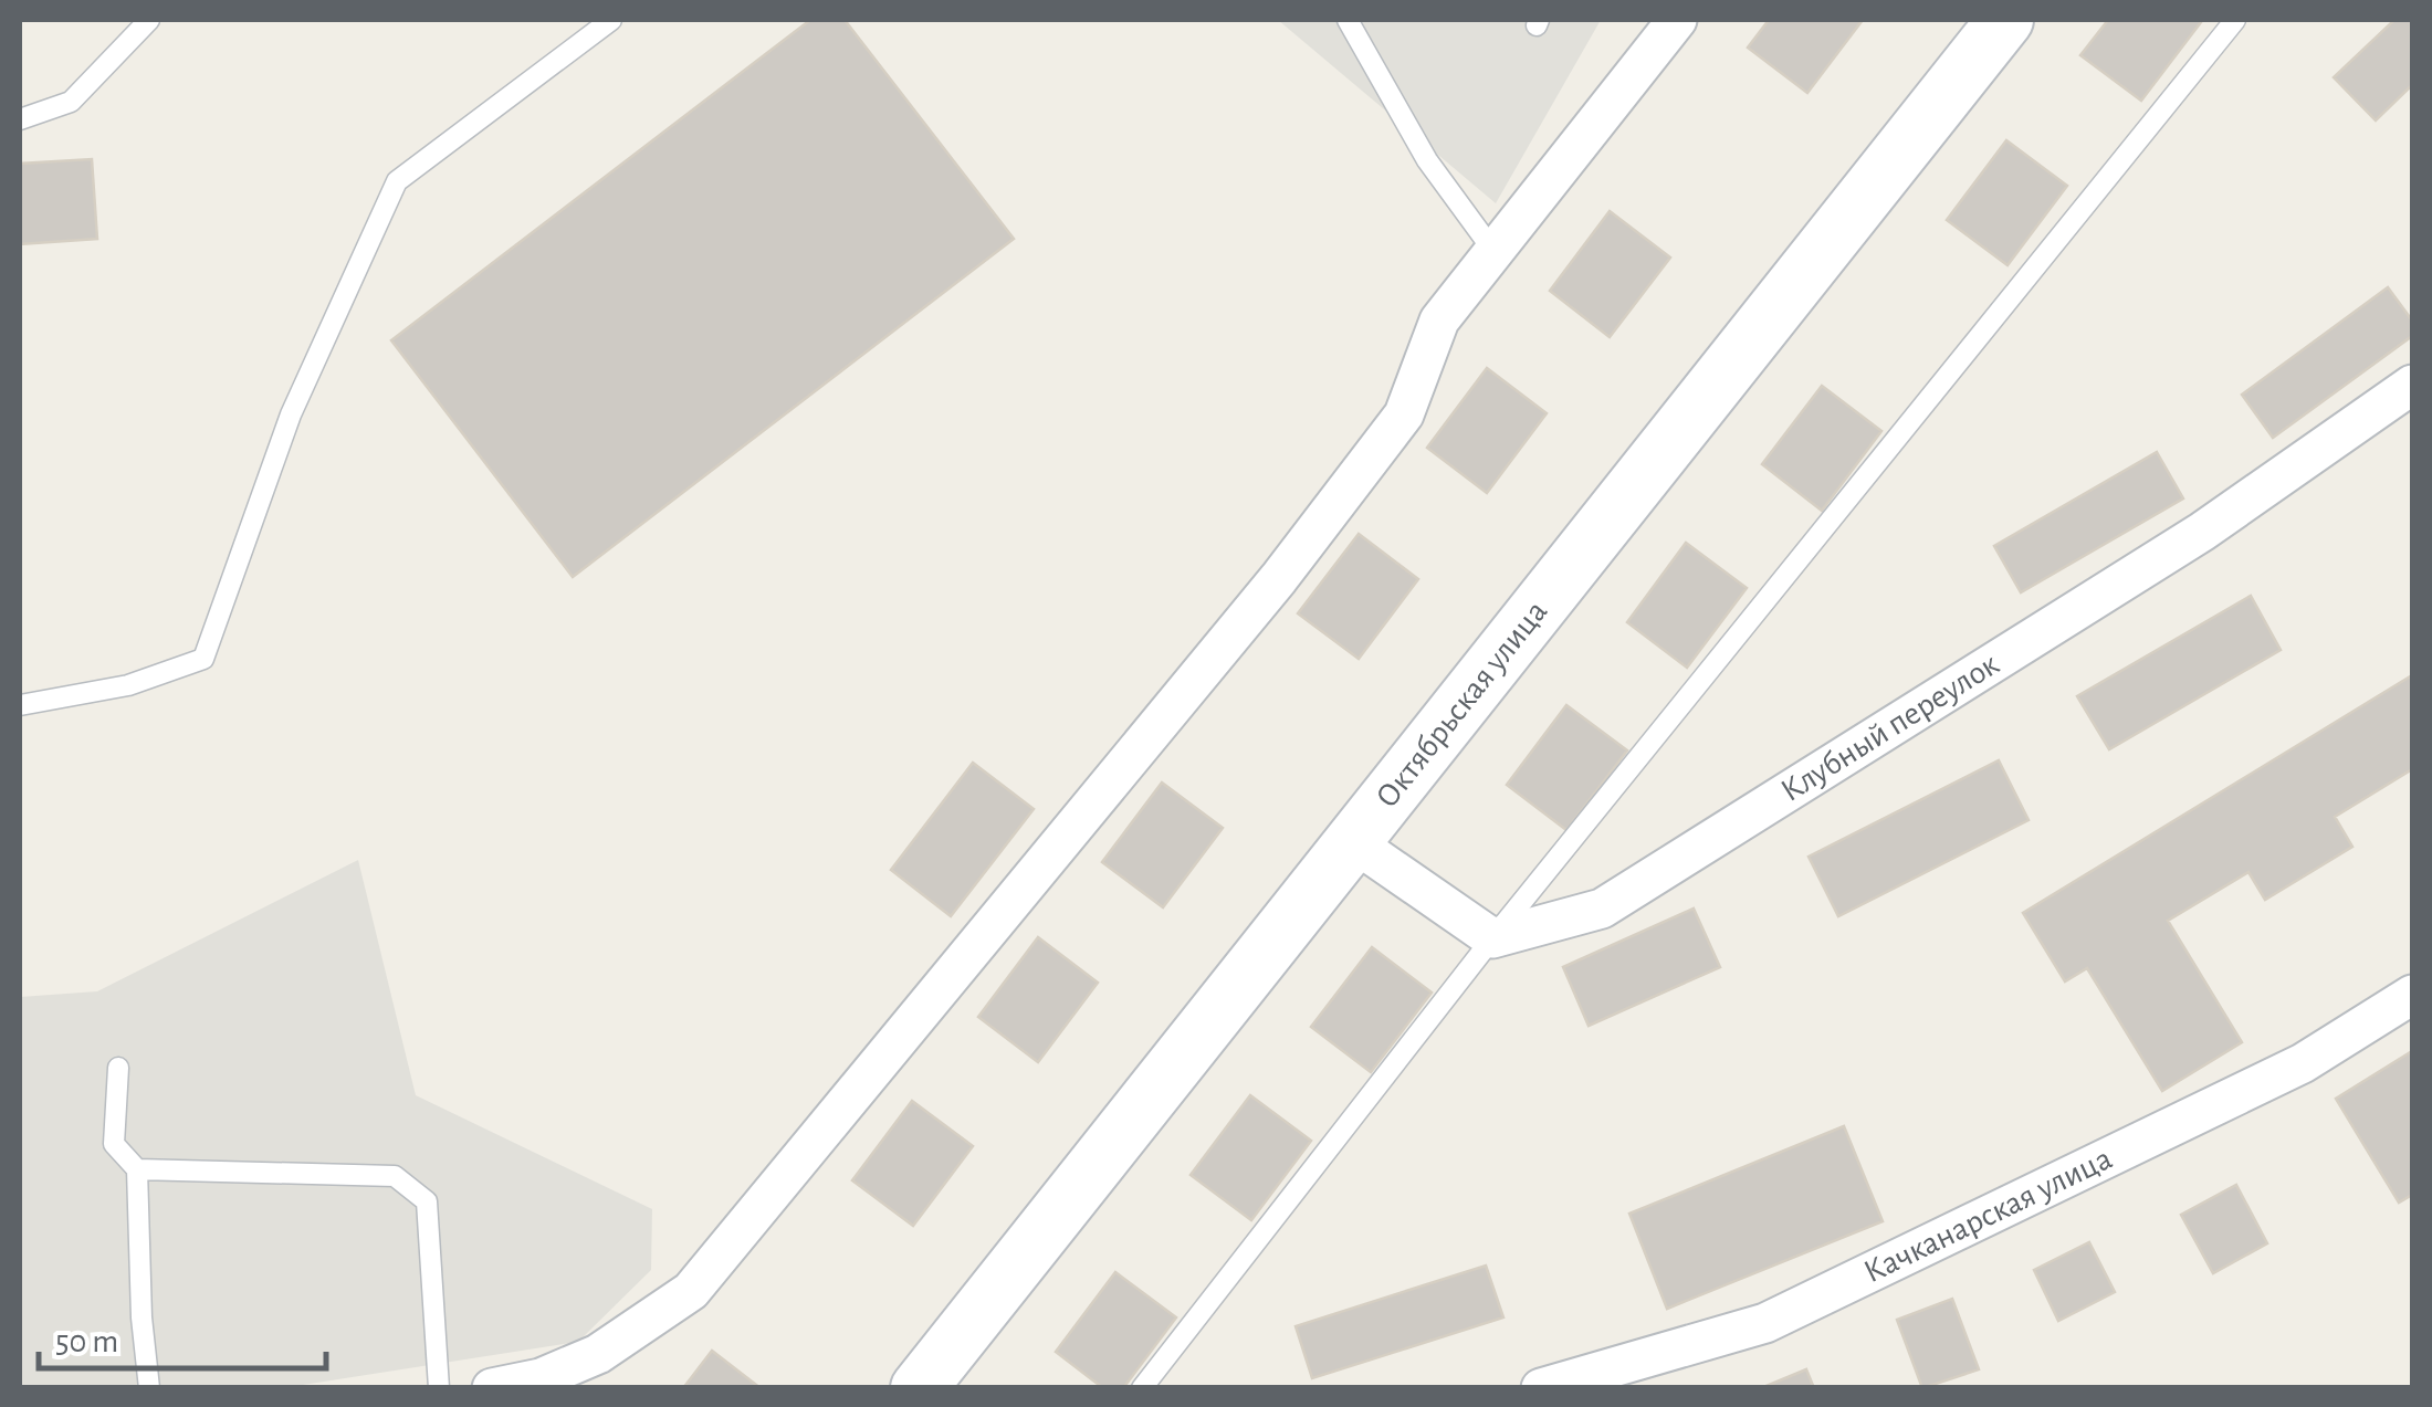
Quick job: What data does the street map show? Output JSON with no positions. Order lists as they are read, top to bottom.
{
  "streets": {
    "street": ["Октябрьская улица", "Клубный переулок", "Качканарская улица"]
  },
  "scale_bar": "50 m"
}
